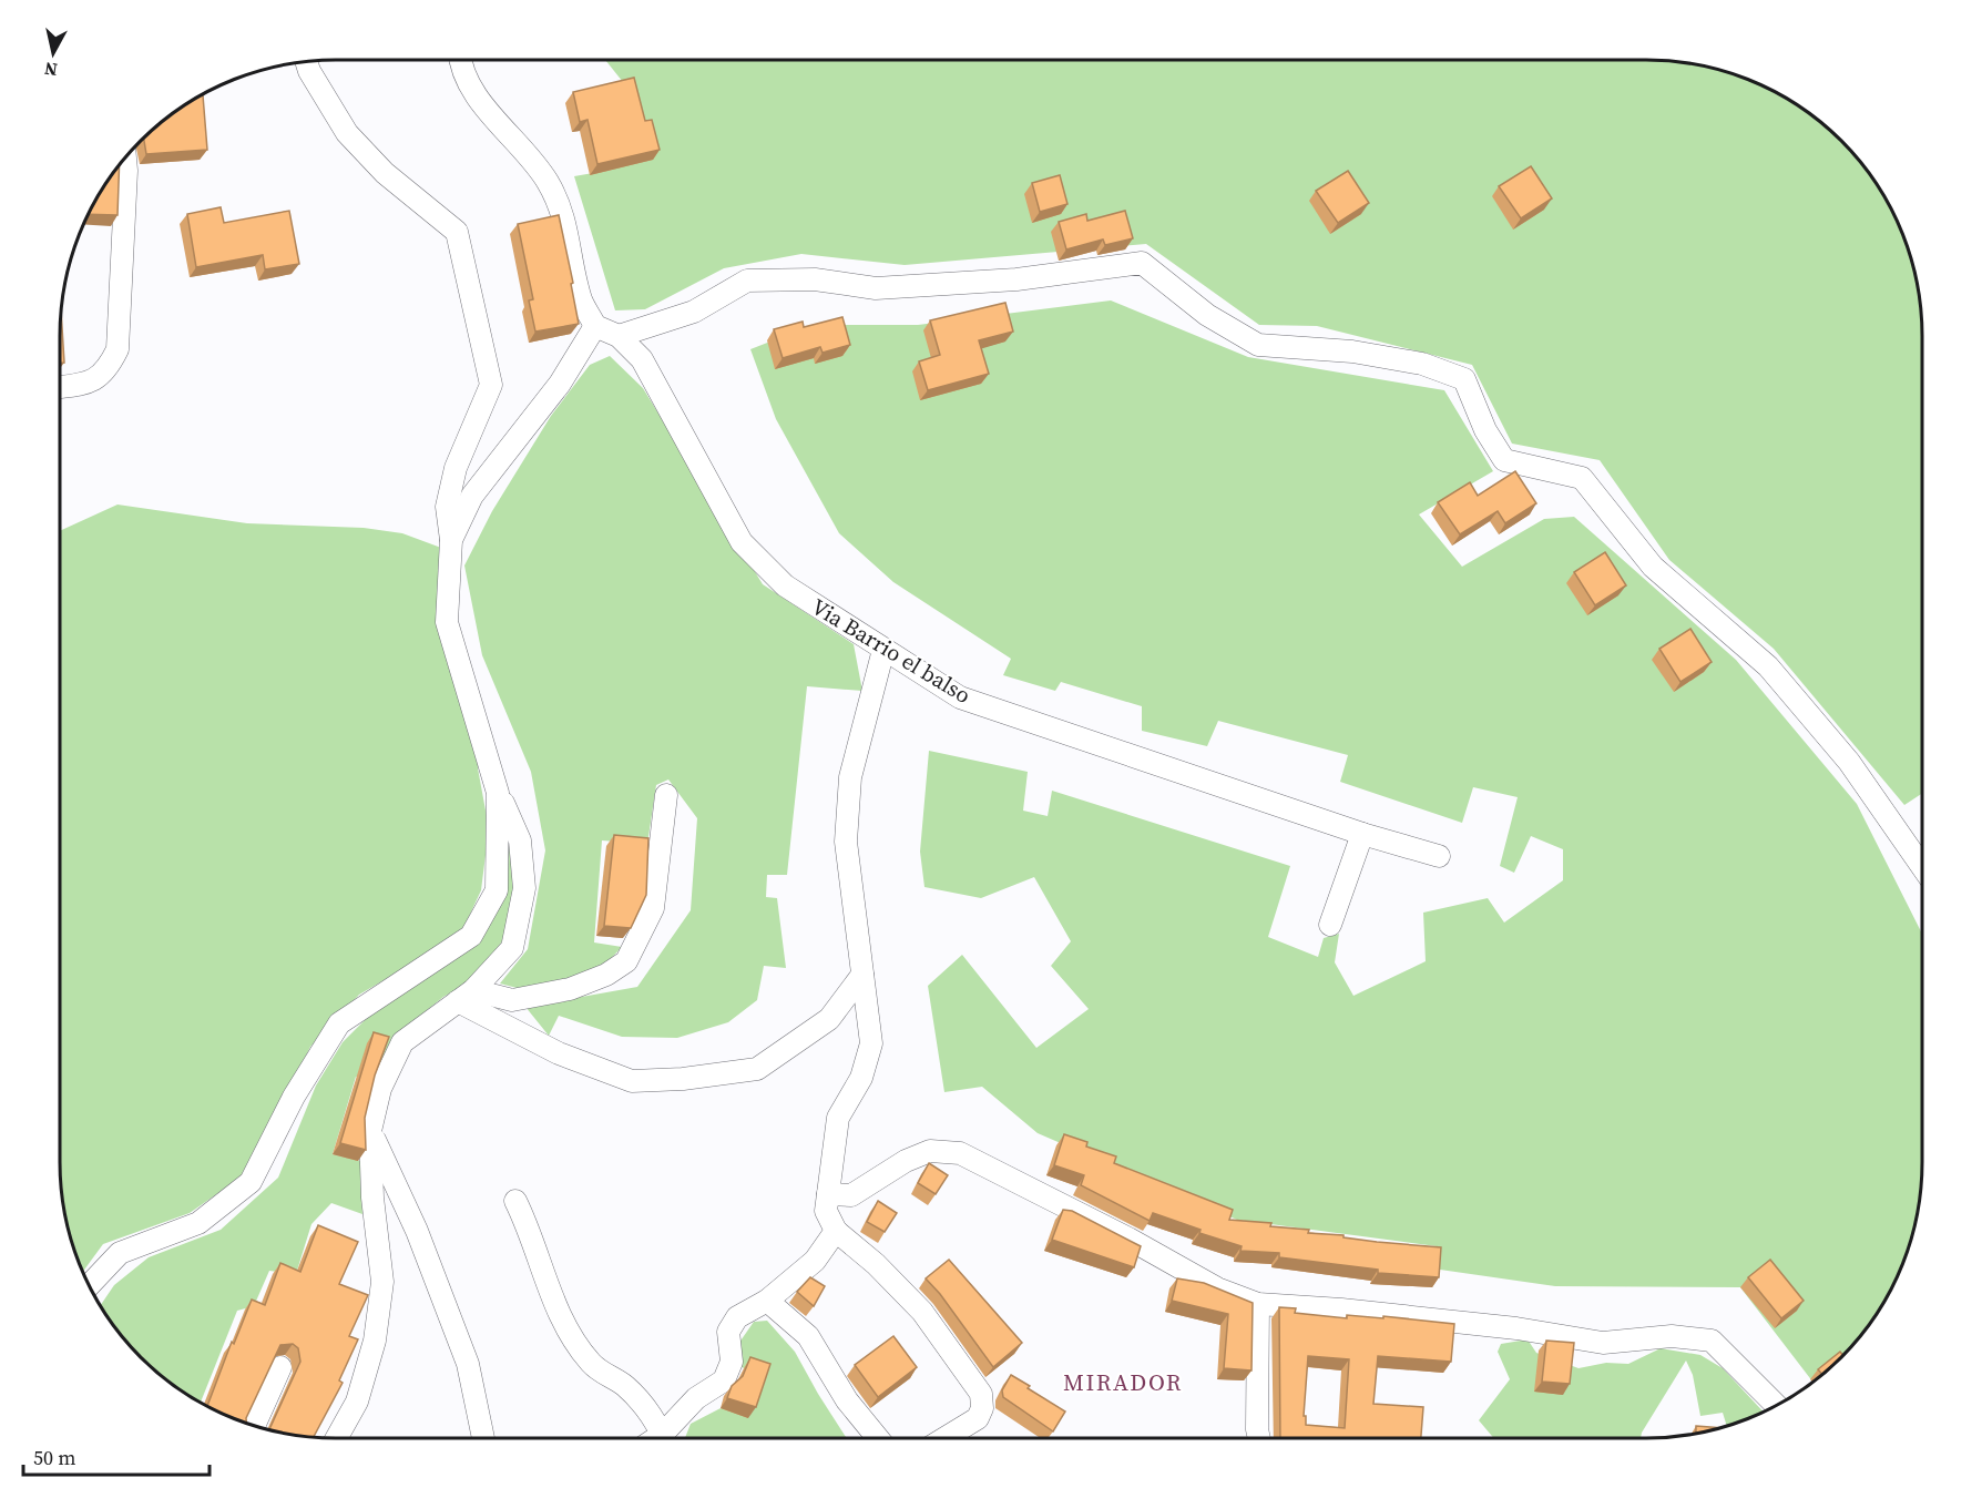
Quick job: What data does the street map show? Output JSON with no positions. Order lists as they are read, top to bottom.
{
  "streets": {
    "street": ["Via Barrio el balso"]
  },
  "districts": ["MIRADOR"],
  "scale_bar": "50 m",
  "north": "bottom"
}
